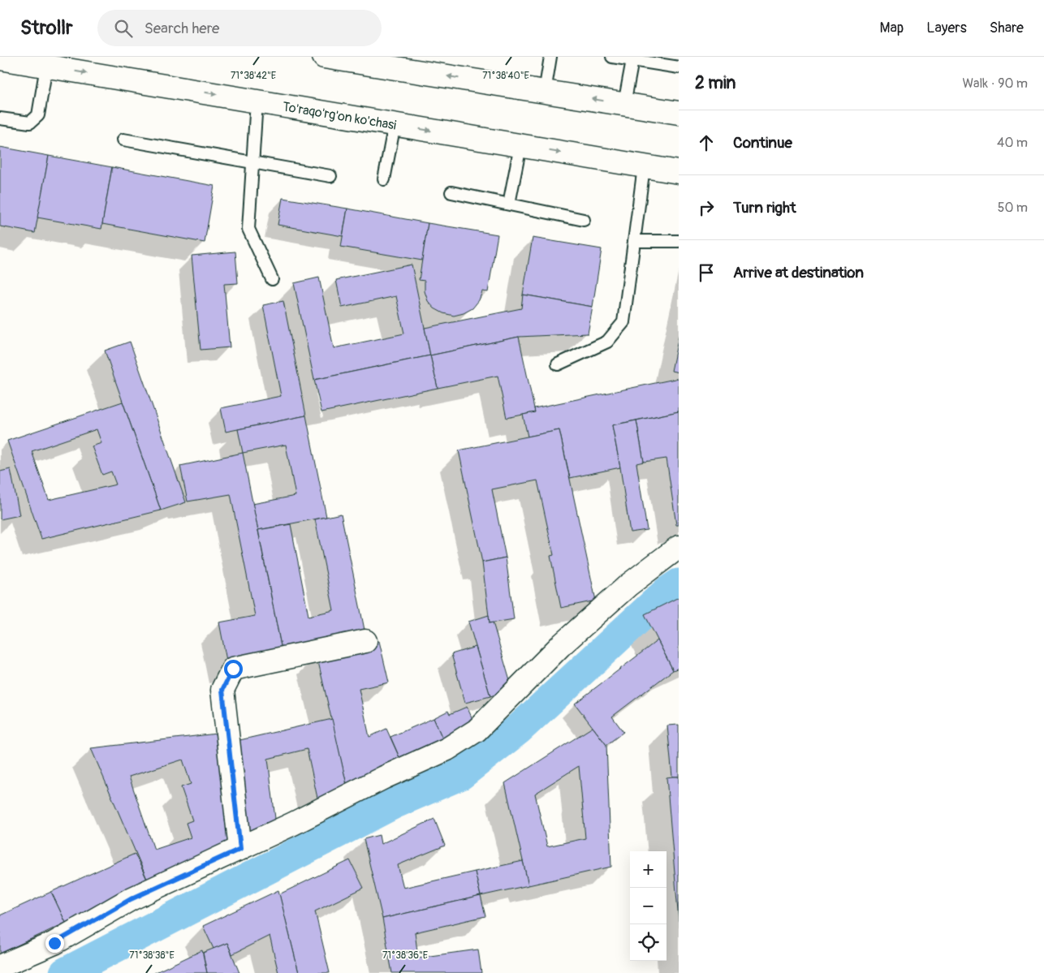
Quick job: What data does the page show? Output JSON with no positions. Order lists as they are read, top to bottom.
{
  "streets": {
    "street": ["To'raqo'rg'on ko'chasi"]
  },
  "page": {
    "header": "Strollr",
    "search": "Search here",
    "nav": ["Map", "Layers", "Share"],
    "heading": ["2 min", "Walk · 90 m"],
    "list": [
      ["Continue", "40 m"],
      ["Turn right", "50 m"],
      "Arrive at destination"
    ],
    "map_buttons": ["+", "−"]
  },
  "coordinates": [
    "71°38'42\"E",
    "71°38'40\"E",
    "71°38'38\"E",
    "71°38'36\"E"
  ]
}
